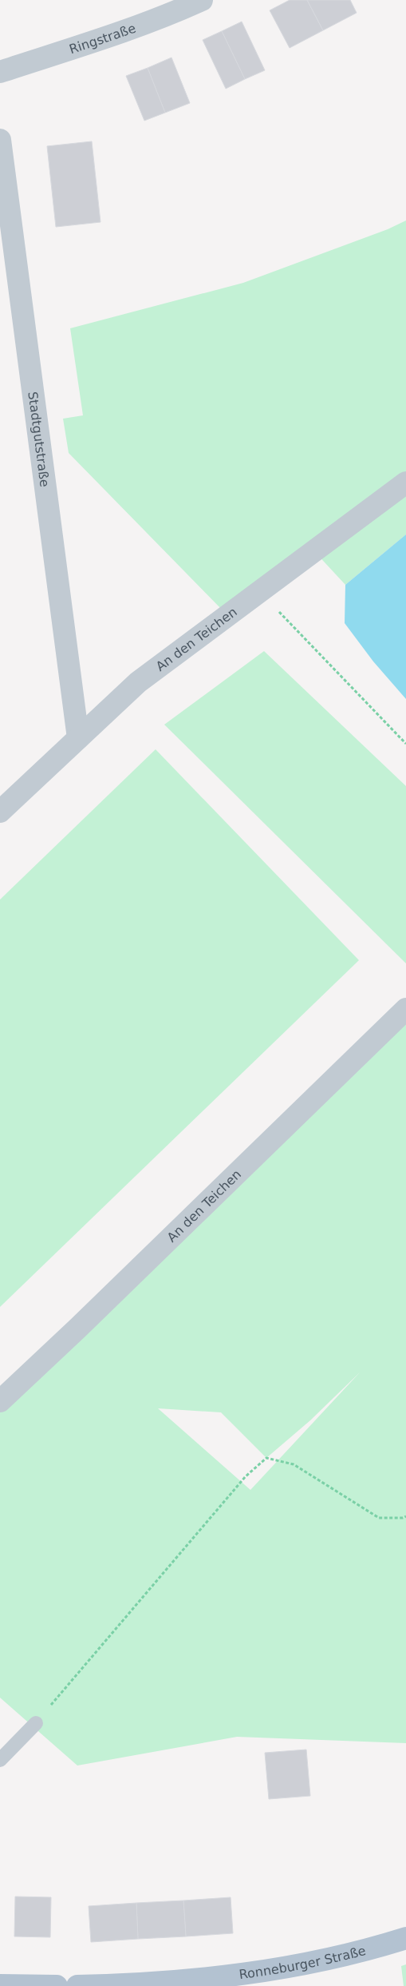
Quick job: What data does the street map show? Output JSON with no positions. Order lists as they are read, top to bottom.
{
  "streets": {
    "main road": ["Ronneburger Straße"],
    "street": ["Ringstraße", "Stadtgutstraße", "An den Teichen"]
  },
  "crossings": [
    ["Stadtgutstraße", "An den Teichen"]
  ]
}
